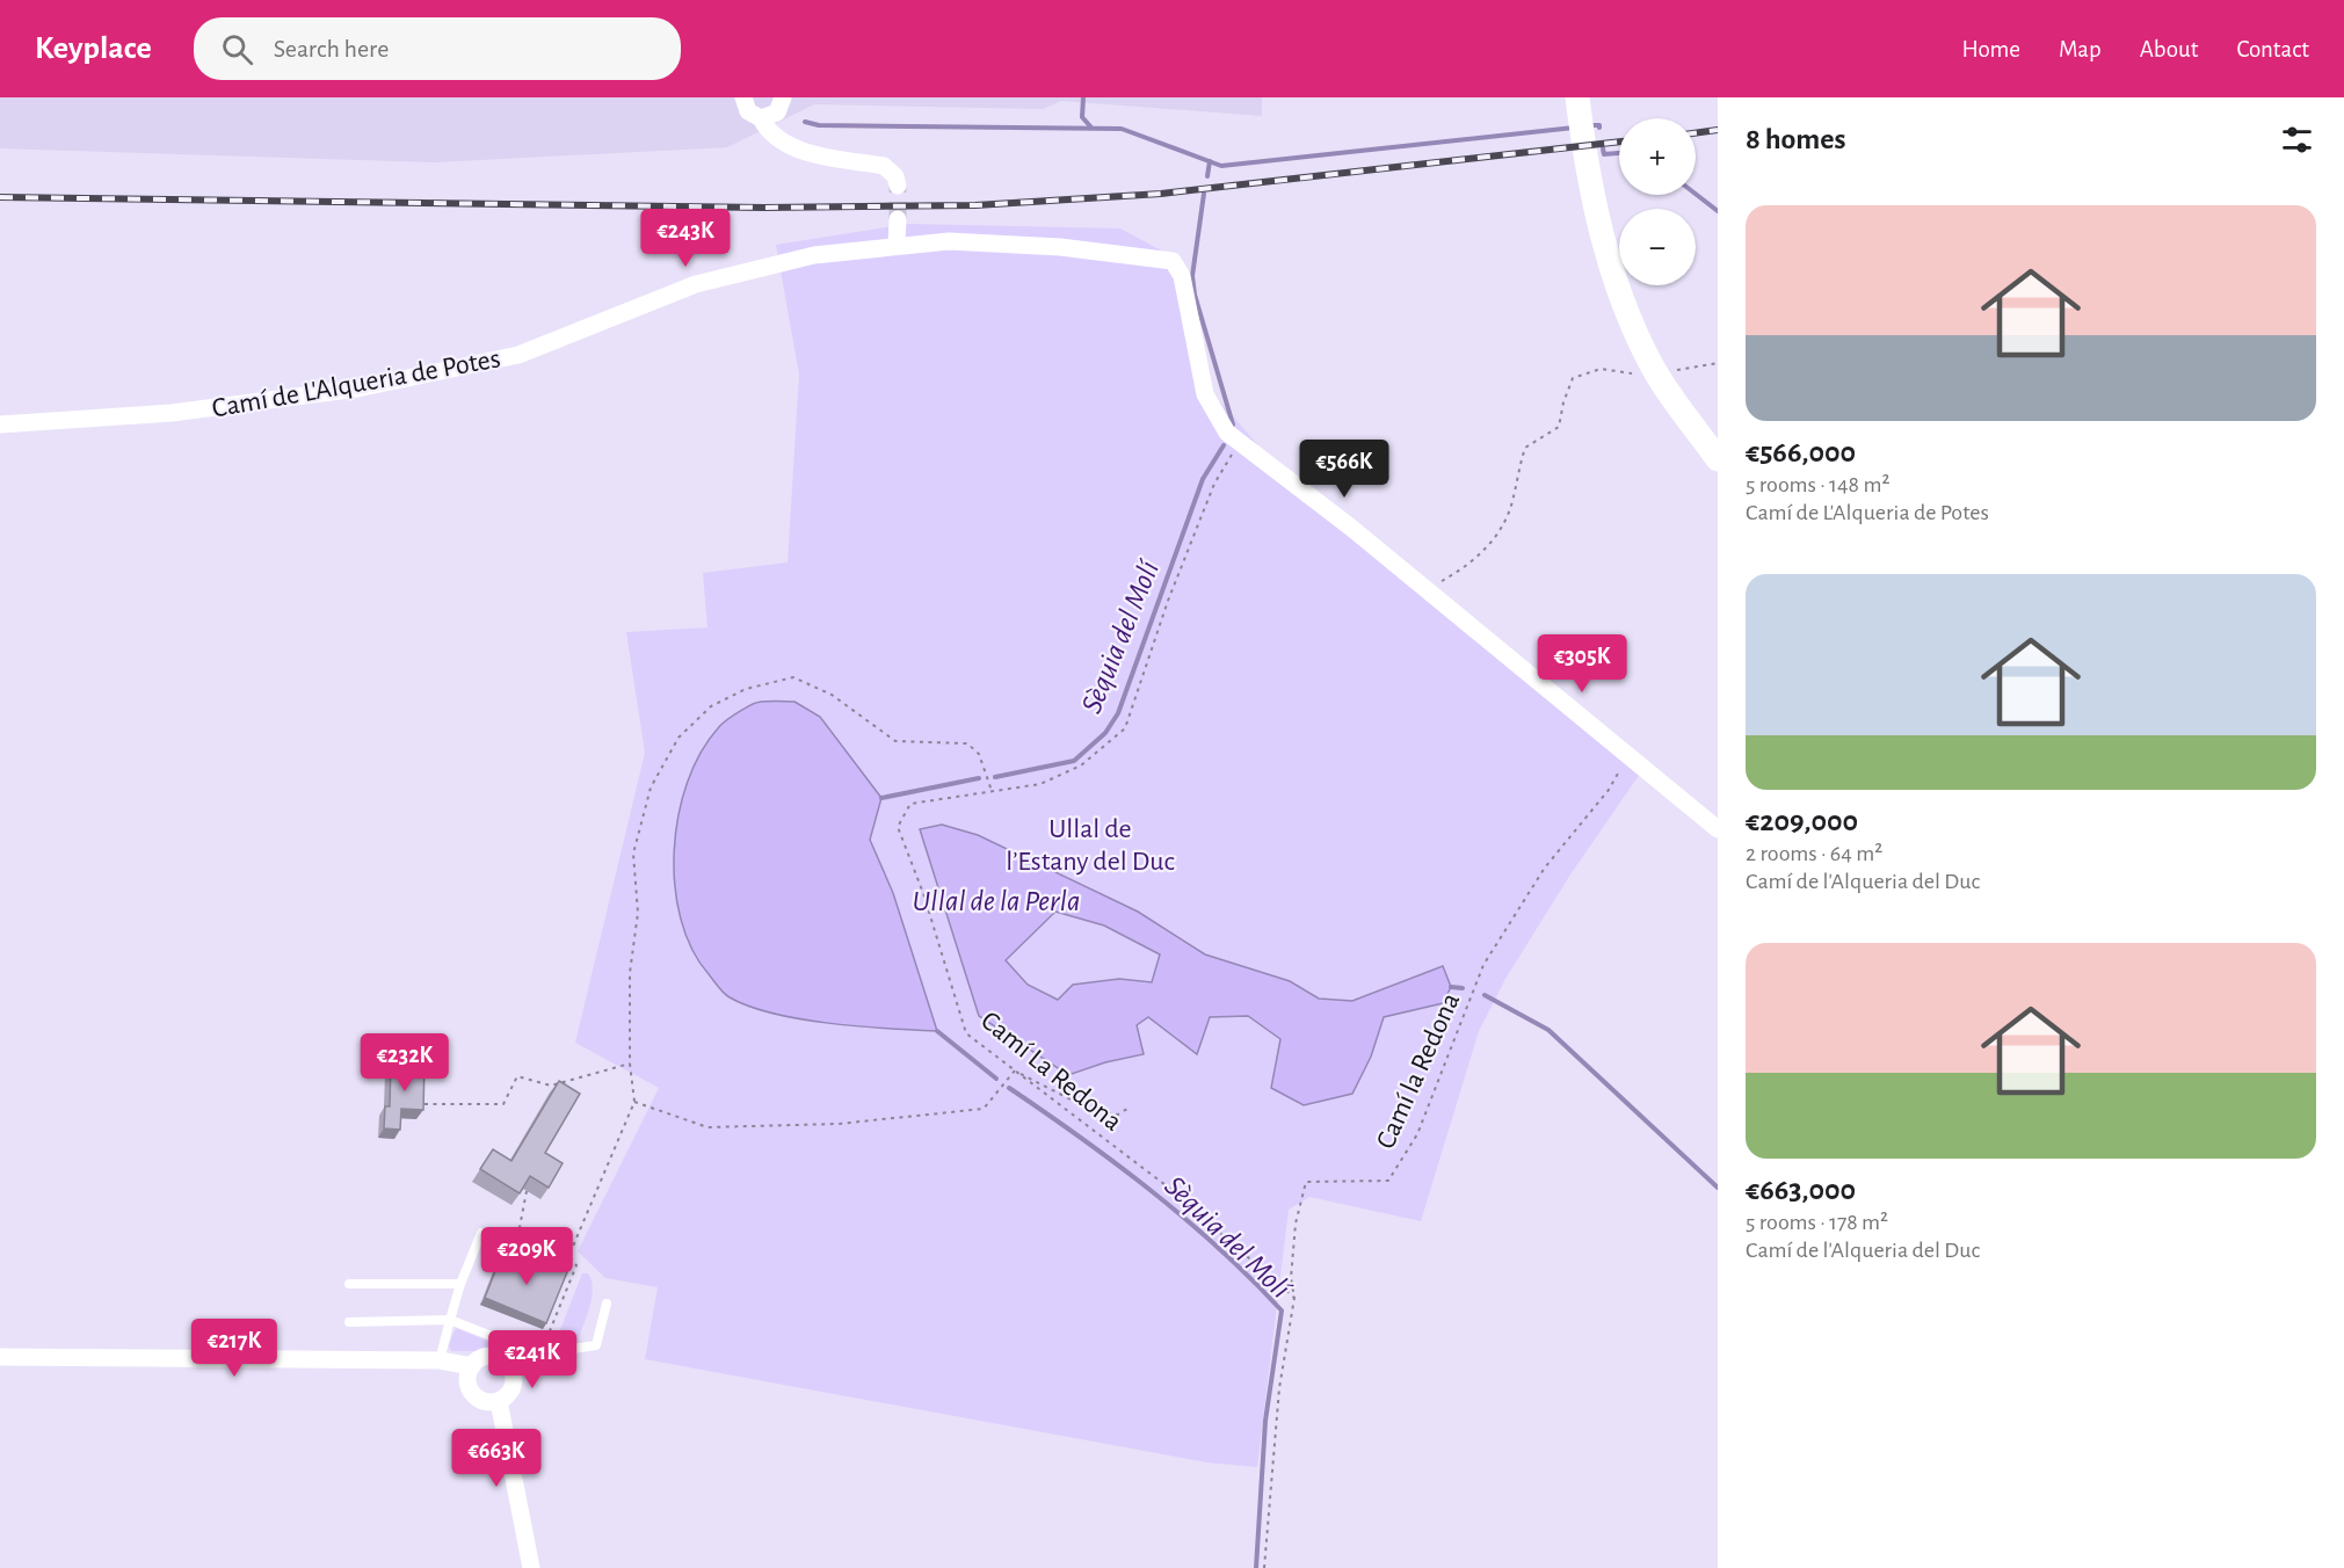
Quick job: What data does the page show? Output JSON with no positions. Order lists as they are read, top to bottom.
{
  "streets": {
    "street": ["Camí de L'Alqueria de Potes"],
    "path": ["Camí La Redona", "Camí la Redona"]
  },
  "crossings": [
    ["Camí de L'Alqueria de Potes", "Camí La Redona"],
    ["Camí de L'Alqueria de Potes", "Camí la Redona"],
    ["Camí La Redona", "Camí la Redona"]
  ],
  "water": ["Sèquia del Molí", "Ullal de la Perla"],
  "parks": ["Ullal de l’Estany del Duc"],
  "page": {
    "header": "Keyplace",
    "search": "Search here",
    "nav": [
      "Home",
      "Map",
      "About",
      "Contact"
    ],
    "heading": "8 homes",
    "map_buttons": ["+", "−"],
    "list": [
      {
        "name": "€566,000",
        "note": "5 rooms · 148 m² · Camí de L'Alqueria de Potes"
      },
      {
        "name": "€209,000",
        "note": "2 rooms · 64 m² · Camí de l'Alqueria del Duc"
      },
      {
        "name": "€663,000",
        "note": "5 rooms · 178 m² · Camí de l'Alqueria del Duc"
      }
    ],
    "price": [
      "€243K",
      "€566K",
      "€305K",
      "€232K",
      "€209K",
      "€217K",
      "€241K",
      "€663K"
    ]
  }
}
